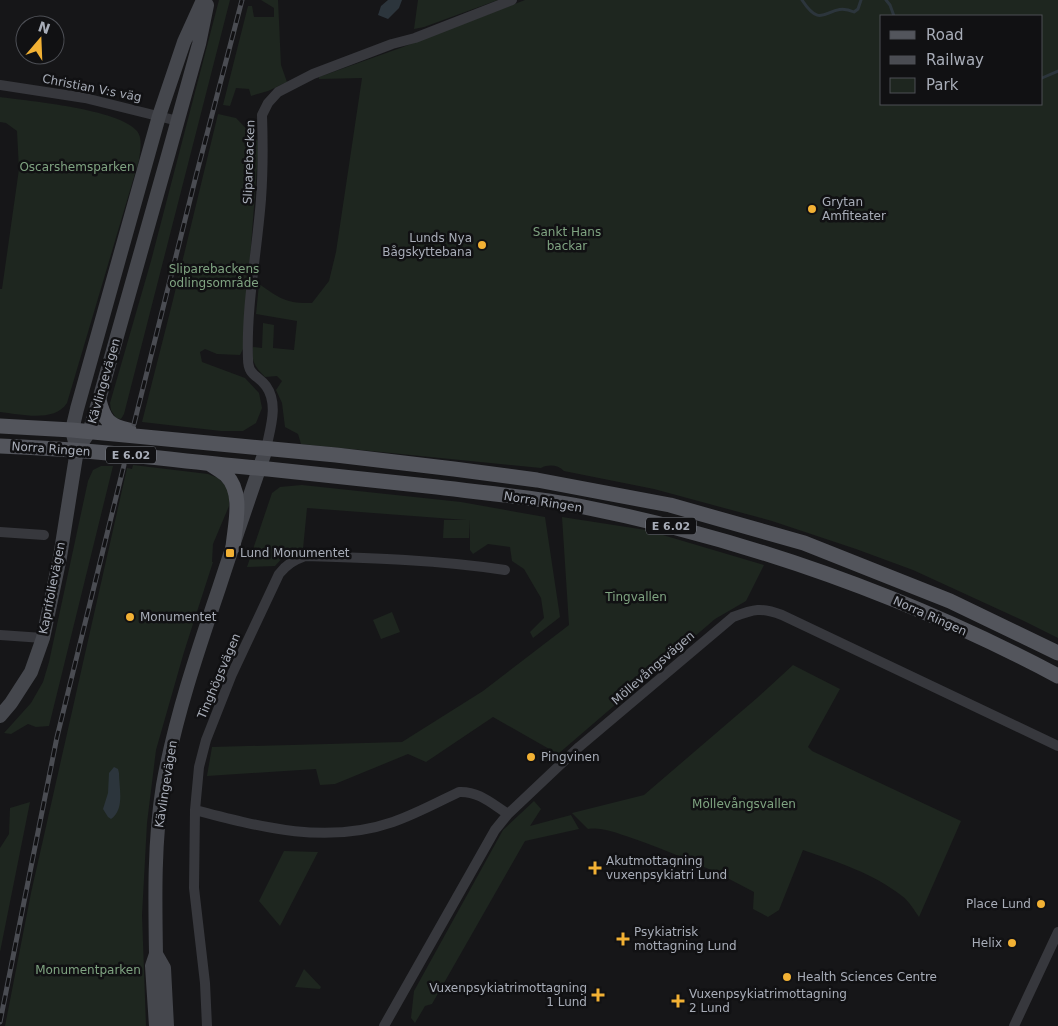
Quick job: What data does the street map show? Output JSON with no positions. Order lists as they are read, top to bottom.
{
  "streets": {
    "main road": [
      "Kävlingevägen",
      "Norra Ringen",
      "E 6.02",
      "Kaprifolievägen"
    ],
    "street": [
      "Christian V:s väg",
      "Sliparebacken",
      "Möllevångsvägen",
      "Tinghögsvägen"
    ]
  },
  "crossings": [
    ["Christian V:s väg", "Kävlingevägen"],
    ["Sliparebacken", "Kävlingevägen"],
    ["Sliparebacken", "Norra Ringen"],
    ["Kävlingevägen", "Norra Ringen"],
    ["Kävlingevägen", "Kaprifolievägen"],
    ["Norra Ringen", "Kaprifolievägen"]
  ],
  "parks": [
    "Oscarshemsparken",
    "Sankt Hans backar",
    "Sliparebackens odlingsområde",
    "Tingvallen",
    "Möllevångsvallen",
    "Monumentparken"
  ],
  "places": {
    "other": [
      "Grytan Amfiteater",
      "Lunds Nya Bågskyttebana",
      "Monumentet",
      "Pingvinen",
      "Place Lund",
      "Helix",
      "Health Sciences Centre"
    ],
    "transit": ["Lund Monumentet"],
    "health": [
      "Akutmottagning vuxenpsykiatri Lund",
      "Psykiatrisk mottagning Lund",
      "Vuxenpsykiatrimottagning 1 Lund",
      "Vuxenpsykiatrimottagning 2 Lund"
    ]
  },
  "legend": ["Road", "Railway", "Park"],
  "north": "top"
}
